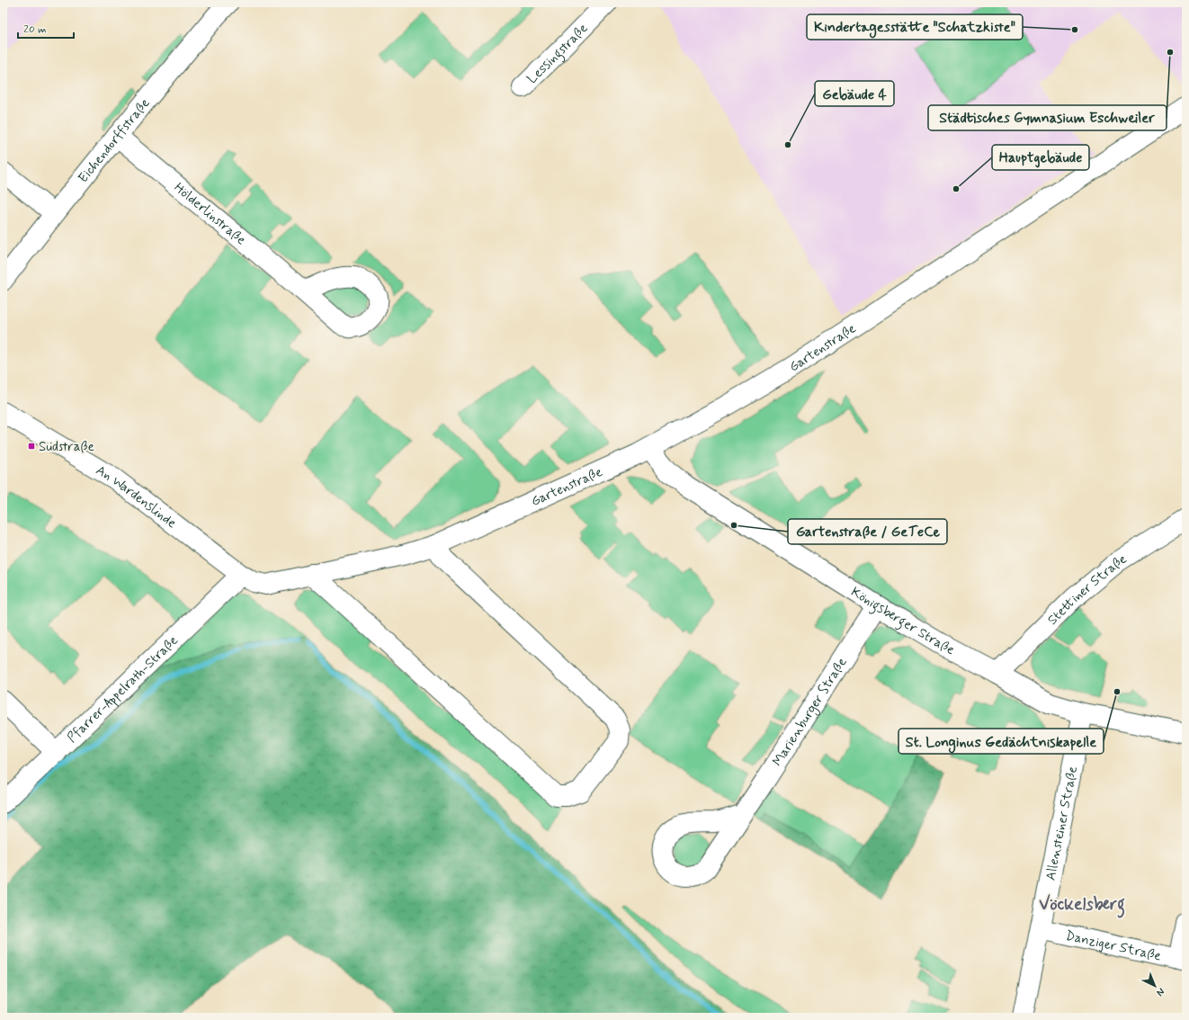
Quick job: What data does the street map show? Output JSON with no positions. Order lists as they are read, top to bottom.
{
  "streets": {
    "street": [
      "Lessingstraße",
      "Eichendorffstraße",
      "Hölderlinstraße",
      "Gartenstraße",
      "An Wardenslinde",
      "Stettiner Straße",
      "Königsberger Straße",
      "Pfarrer-Appelrath-Straße",
      "Marienburger Straße",
      "Allensteiner Straße",
      "Danziger Straße"
    ]
  },
  "crossings": [
    ["Eichendorffstraße", "Hölderlinstraße"],
    ["Gartenstraße", "An Wardenslinde"],
    ["Gartenstraße", "Königsberger Straße"],
    ["An Wardenslinde", "Pfarrer-Appelrath-Straße"],
    ["Stettiner Straße", "Königsberger Straße"],
    ["Königsberger Straße", "Marienburger Straße"],
    ["Königsberger Straße", "Allensteiner Straße"],
    ["Allensteiner Straße", "Danziger Straße"]
  ],
  "districts": ["Vöckelsberg"],
  "places": {
    "other": [
      "Kindertagesstätte \"Schatzkiste\"",
      "Städtisches Gymnasium Eschweiler",
      "Gebäude 4",
      "Hauptgebäude",
      "Gartenstraße / GeTeCe",
      "St. Longinus Gedächtniskapelle"
    ],
    "transit": ["Südstraße"]
  },
  "scale_bar": "20 m",
  "north": "bottom right"
}
